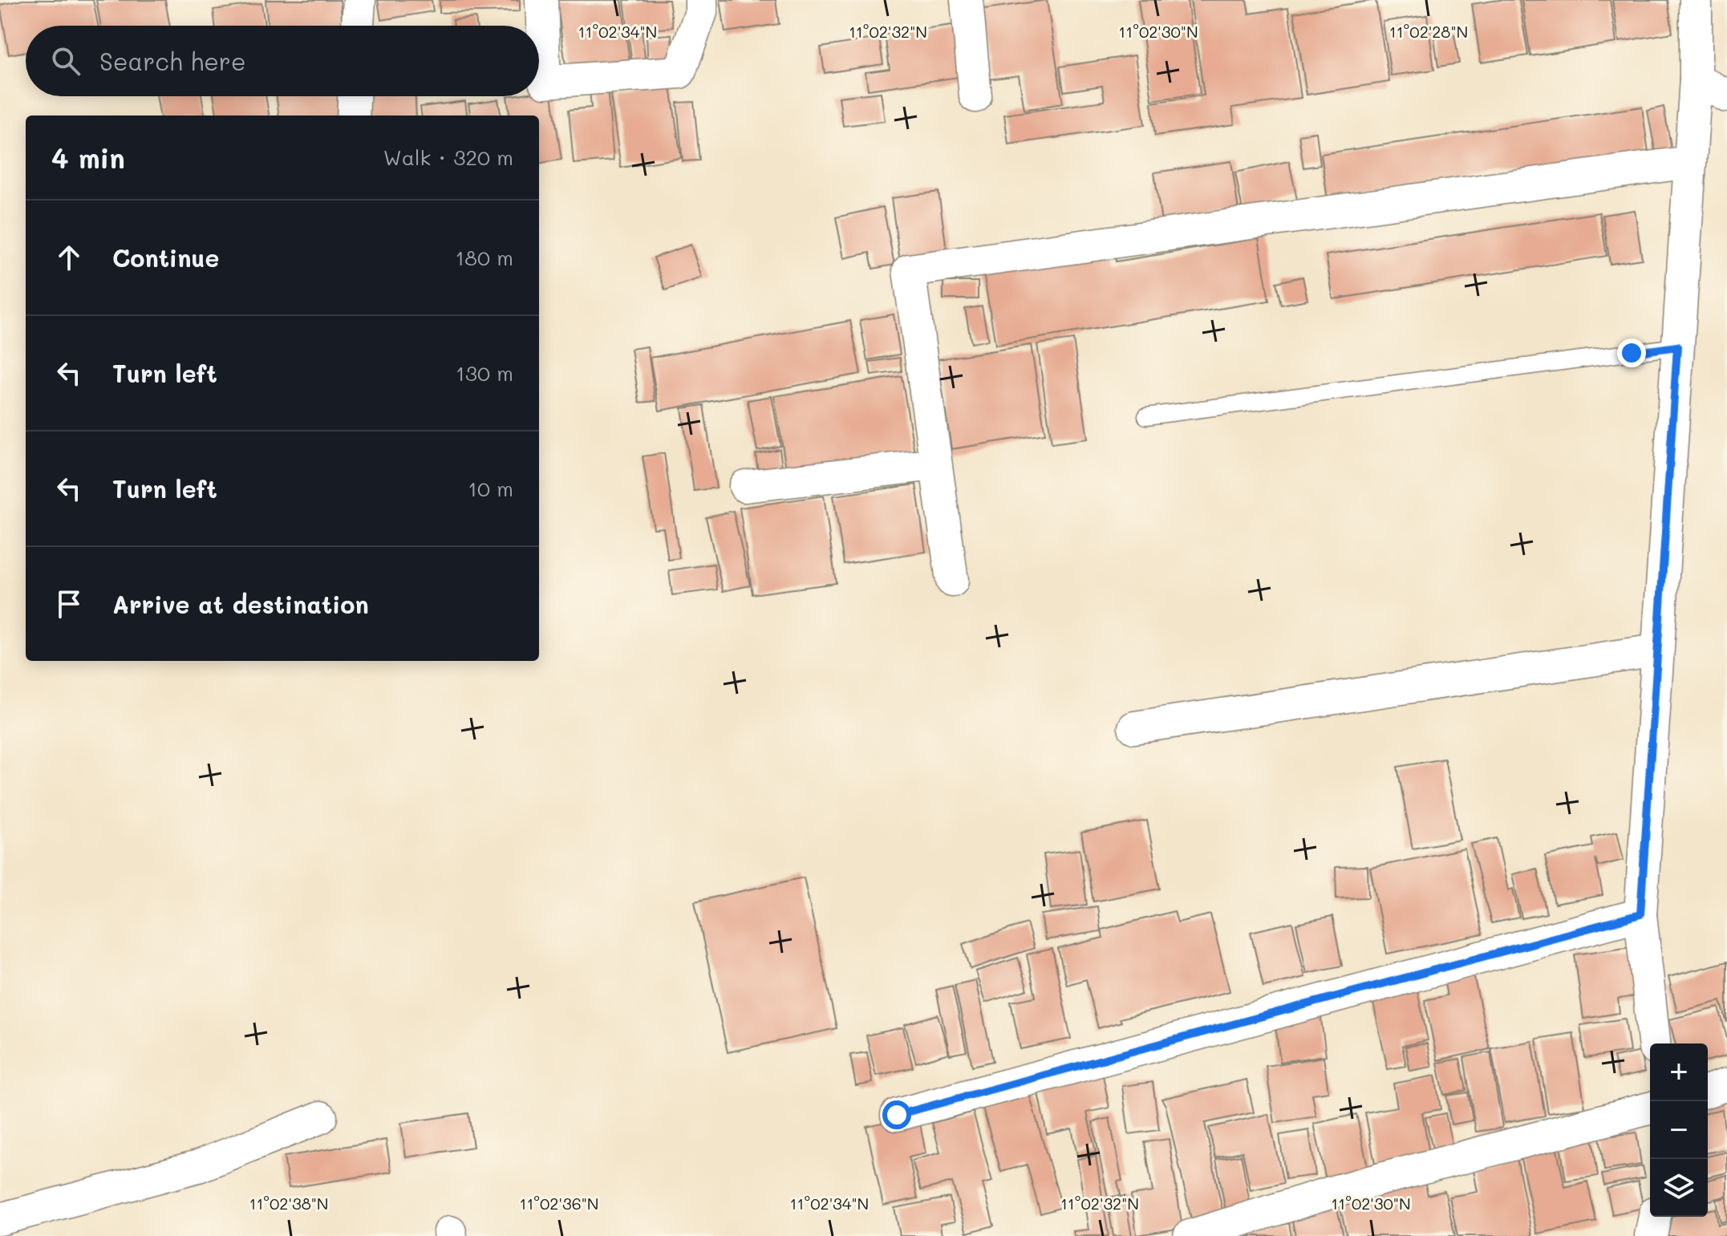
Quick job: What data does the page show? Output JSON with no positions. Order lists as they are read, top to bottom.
{
  "page": {
    "search": "Search here",
    "heading": ["4 min", "Walk · 320 m"],
    "list": [
      ["Continue", "180 m"],
      ["Turn left", "130 m"],
      ["Turn left", "10 m"],
      "Arrive at destination"
    ],
    "map_buttons": ["+", "−"]
  },
  "coordinates": [
    "11°02'34\"N",
    "11°02'32\"N",
    "11°02'30\"N",
    "11°02'28\"N",
    "11°02'38\"N",
    "11°02'36\"N"
  ]
}
